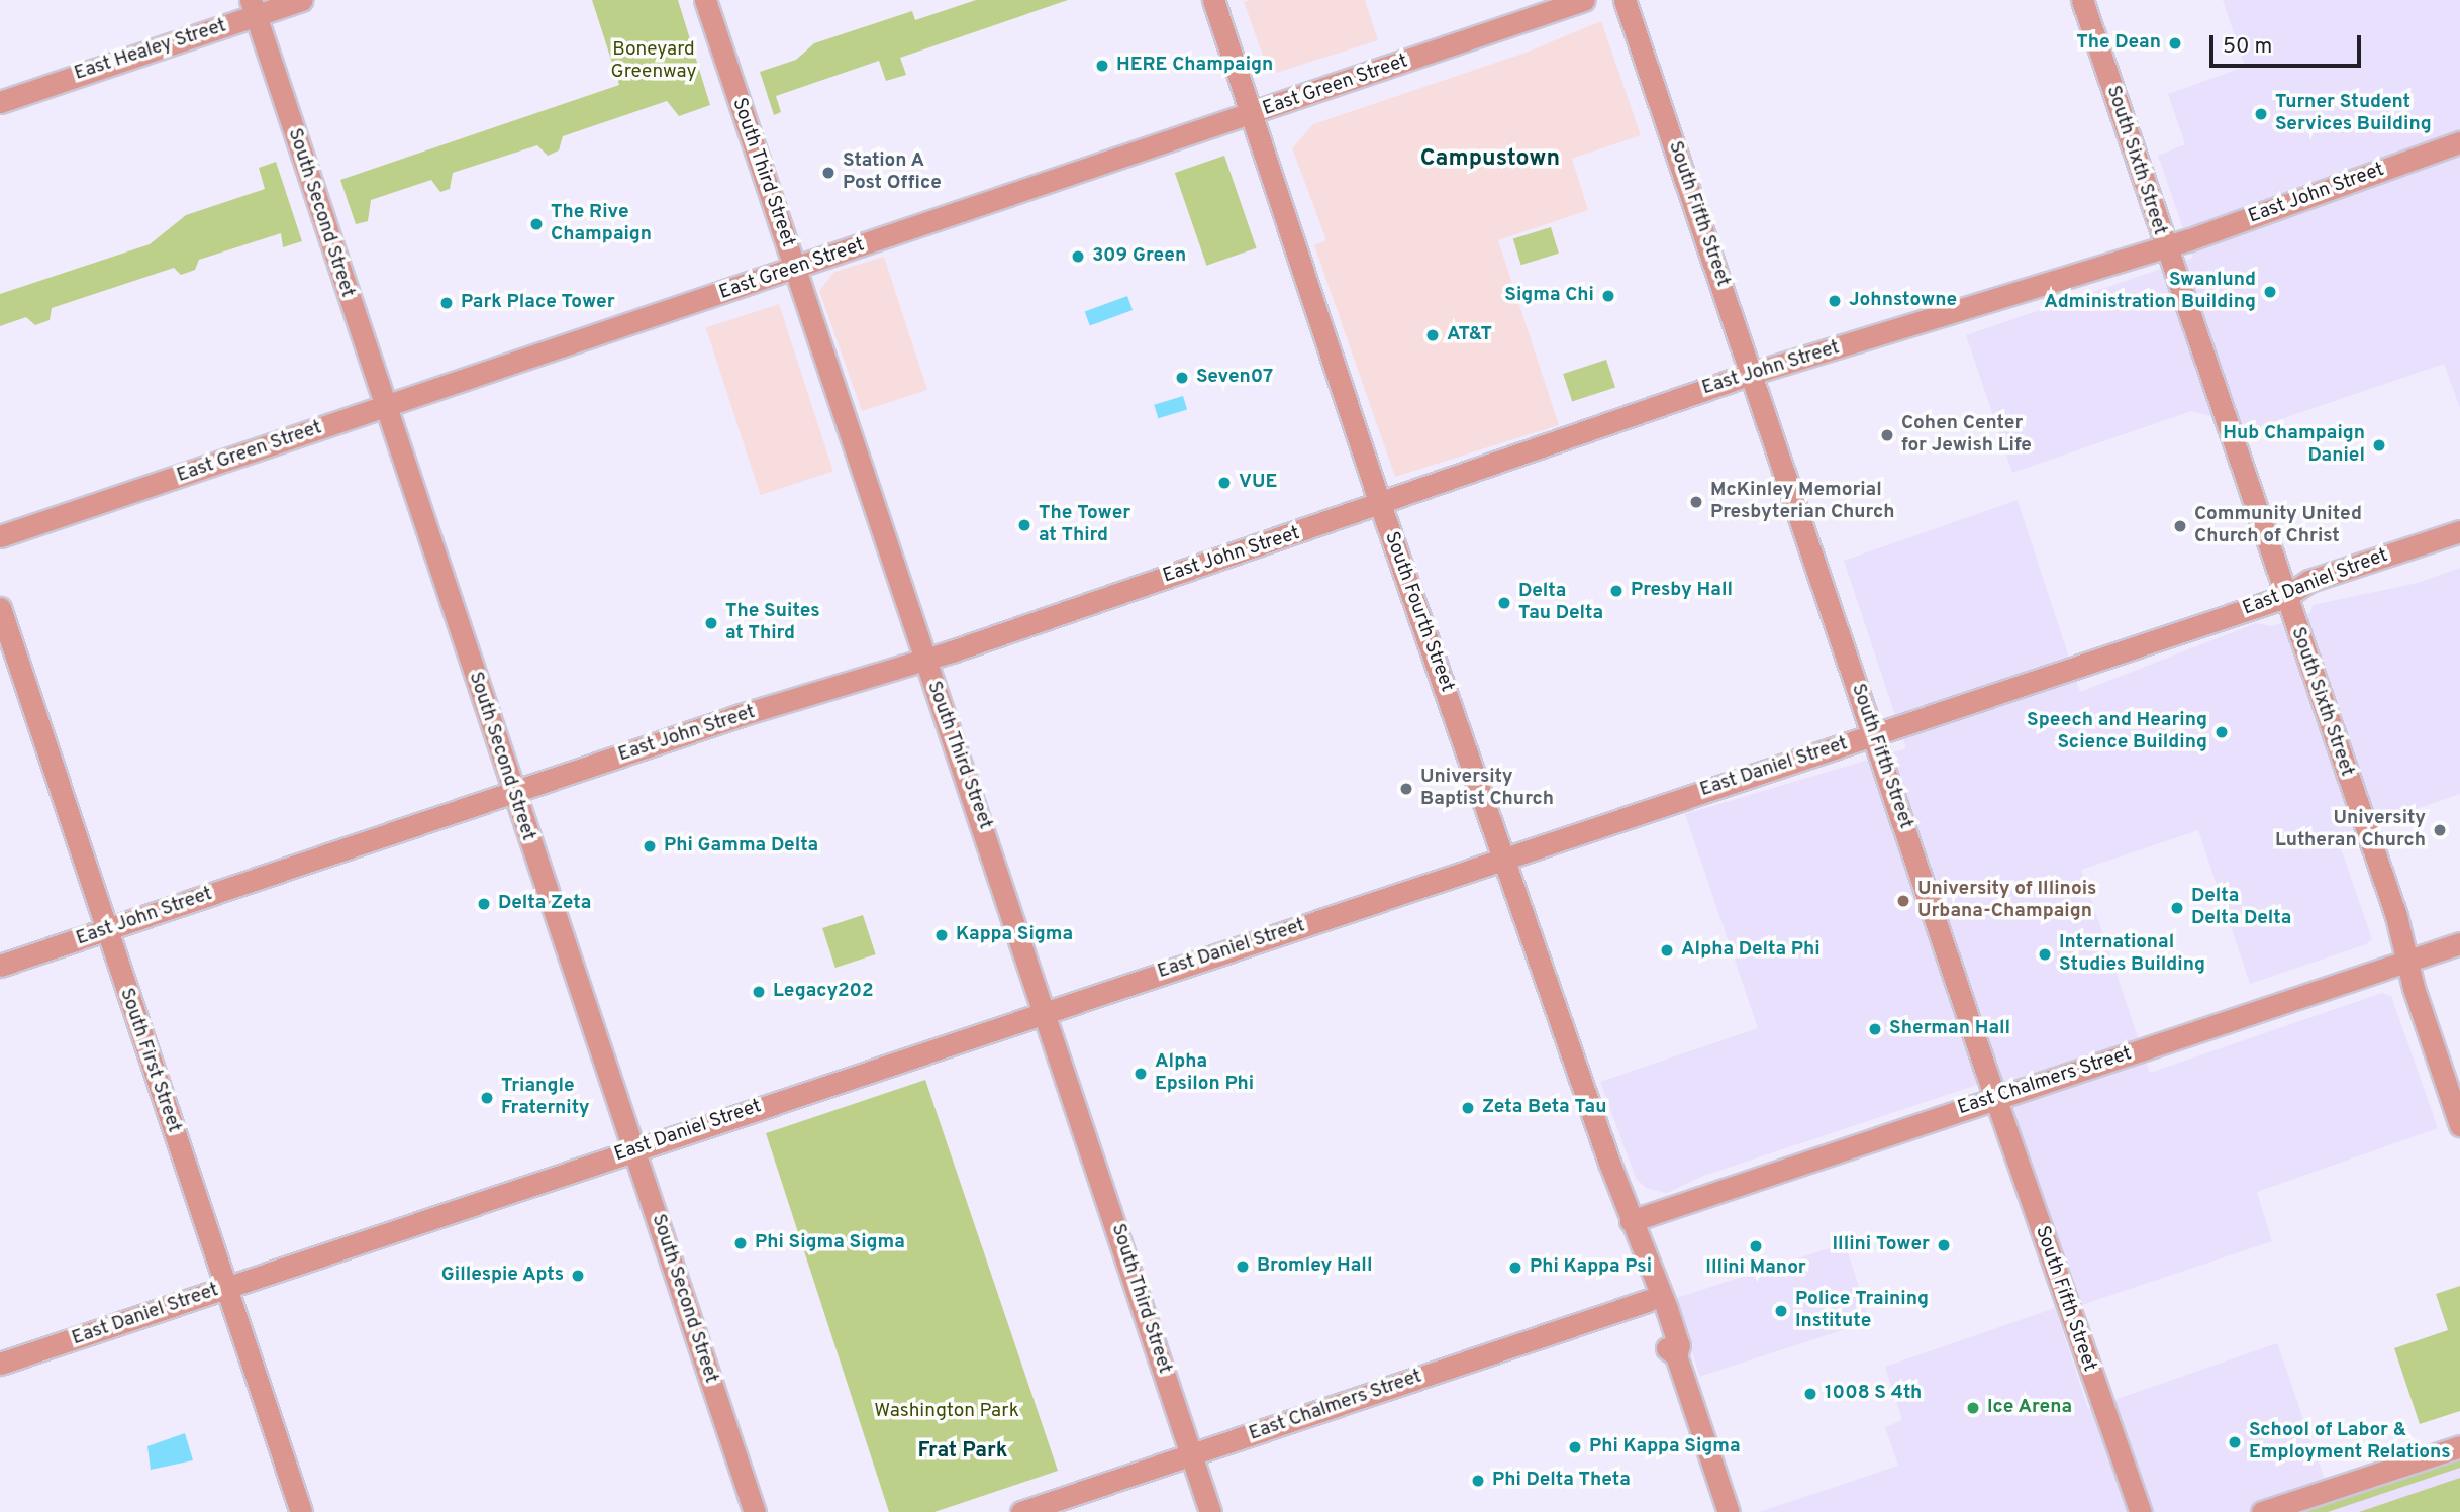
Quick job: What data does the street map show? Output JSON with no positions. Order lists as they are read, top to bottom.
{
  "streets": {
    "street": [
      "East Healey Street",
      "East Green Street",
      "South Sixth Street",
      "South Third Street",
      "East John Street",
      "South Second Street",
      "South Fifth Street",
      "East Daniel Street",
      "South Fourth Street",
      "South First Street",
      "East Chalmers Street"
    ]
  },
  "crossings": [
    ["East Healey Street", "South Second Street"],
    ["East Green Street", "South Third Street"],
    ["East Green Street", "South Second Street"],
    ["East Green Street", "South Fourth Street"],
    ["South Sixth Street", "East John Street"],
    ["South Sixth Street", "East Daniel Street"],
    ["South Sixth Street", "East Chalmers Street"],
    ["South Third Street", "East John Street"],
    ["South Third Street", "East Daniel Street"],
    ["South Third Street", "East Chalmers Street"],
    ["East John Street", "South Second Street"],
    ["East John Street", "South Fifth Street"],
    ["East John Street", "South Fourth Street"],
    ["East John Street", "South First Street"],
    ["South Second Street", "East Daniel Street"],
    ["South Fifth Street", "East Daniel Street"],
    ["South Fifth Street", "East Chalmers Street"],
    ["East Daniel Street", "South Fourth Street"],
    ["East Daniel Street", "South First Street"],
    ["South Fourth Street", "East Chalmers Street"]
  ],
  "districts": ["Campustown", "Frat Park"],
  "parks": ["Boneyard Greenway", "Washington Park"],
  "places": [
    "The Dean",
    "HERE Champaign",
    "Turner Student Services Building",
    "Station A Post Office",
    "The Rive Champaign",
    "309 Green",
    "Swanlund Administration Building",
    "Sigma Chi",
    "Johnstowne",
    "Park Place Tower",
    "AT&T",
    "Seven07",
    "Cohen Center for Jewish Life",
    "Hub Champaign Daniel",
    "VUE",
    "McKinley Memorial Presbyterian Church",
    "The Tower at Third",
    "Community United Church of Christ",
    "Presby Hall",
    "Delta Tau Delta",
    "The Suites at Third",
    "Speech and Hearing Science Building",
    "University Baptist Church",
    "University Lutheran Church",
    "Phi Gamma Delta",
    "University of Illinois Urbana-Champaign",
    "Delta Zeta",
    "Delta Delta Delta",
    "Kappa Sigma",
    "Alpha Delta Phi",
    "International Studies Building",
    "Legacy202",
    "Sherman Hall",
    "Alpha Epsilon Phi",
    "Triangle Fraternity",
    "Zeta Beta Tau",
    "Phi Sigma Sigma",
    "Illini Tower",
    "Illini Manor",
    "Bromley Hall",
    "Phi Kappa Psi",
    "Gillespie Apts",
    "Police Training Institute",
    "1008 S 4th",
    "Ice Arena",
    "School of Labor & Employment Relations",
    "Phi Kappa Sigma",
    "Phi Delta Theta"
  ],
  "scale_bar": "50 m"
}
